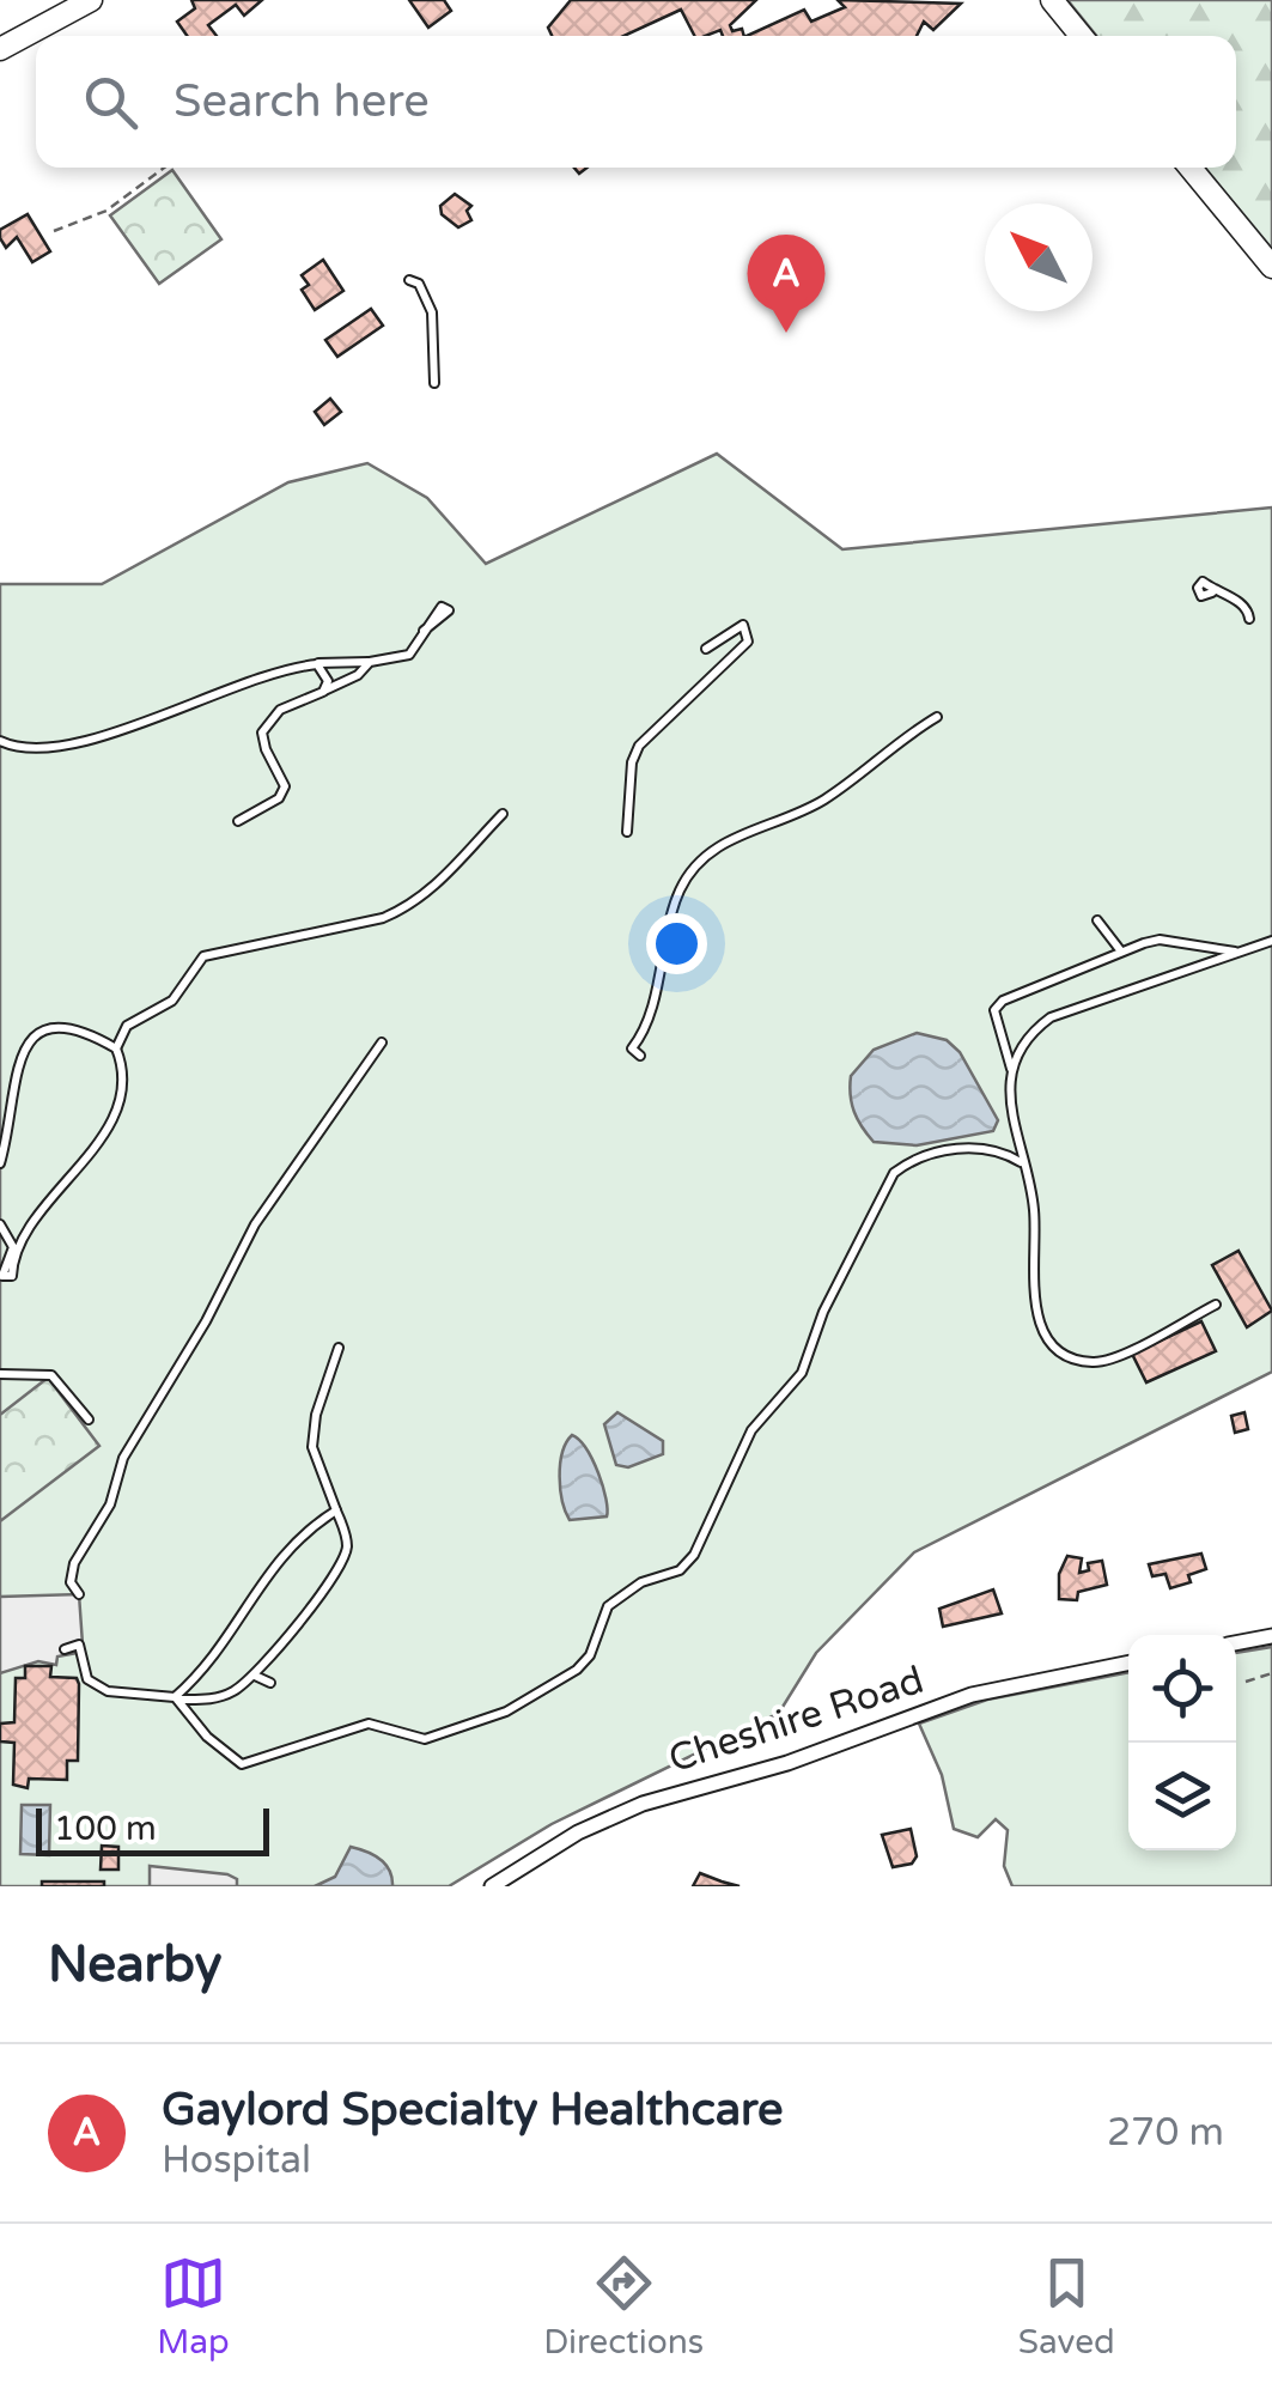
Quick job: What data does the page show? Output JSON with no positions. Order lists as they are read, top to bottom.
{
  "streets": {
    "street": ["Cheshire Road"]
  },
  "scale_bar": "100 m",
  "north": "top left",
  "page": {
    "search": "Search here",
    "pins": "A",
    "scale": "100 m",
    "heading": "Nearby",
    "list": [
      {
        "mark": "A",
        "name": "Gaylord Specialty Healthcare",
        "note": "Hospital",
        "value": "270 m"
      }
    ],
    "nav": ["Map", "Directions", "Saved"]
  }
}
